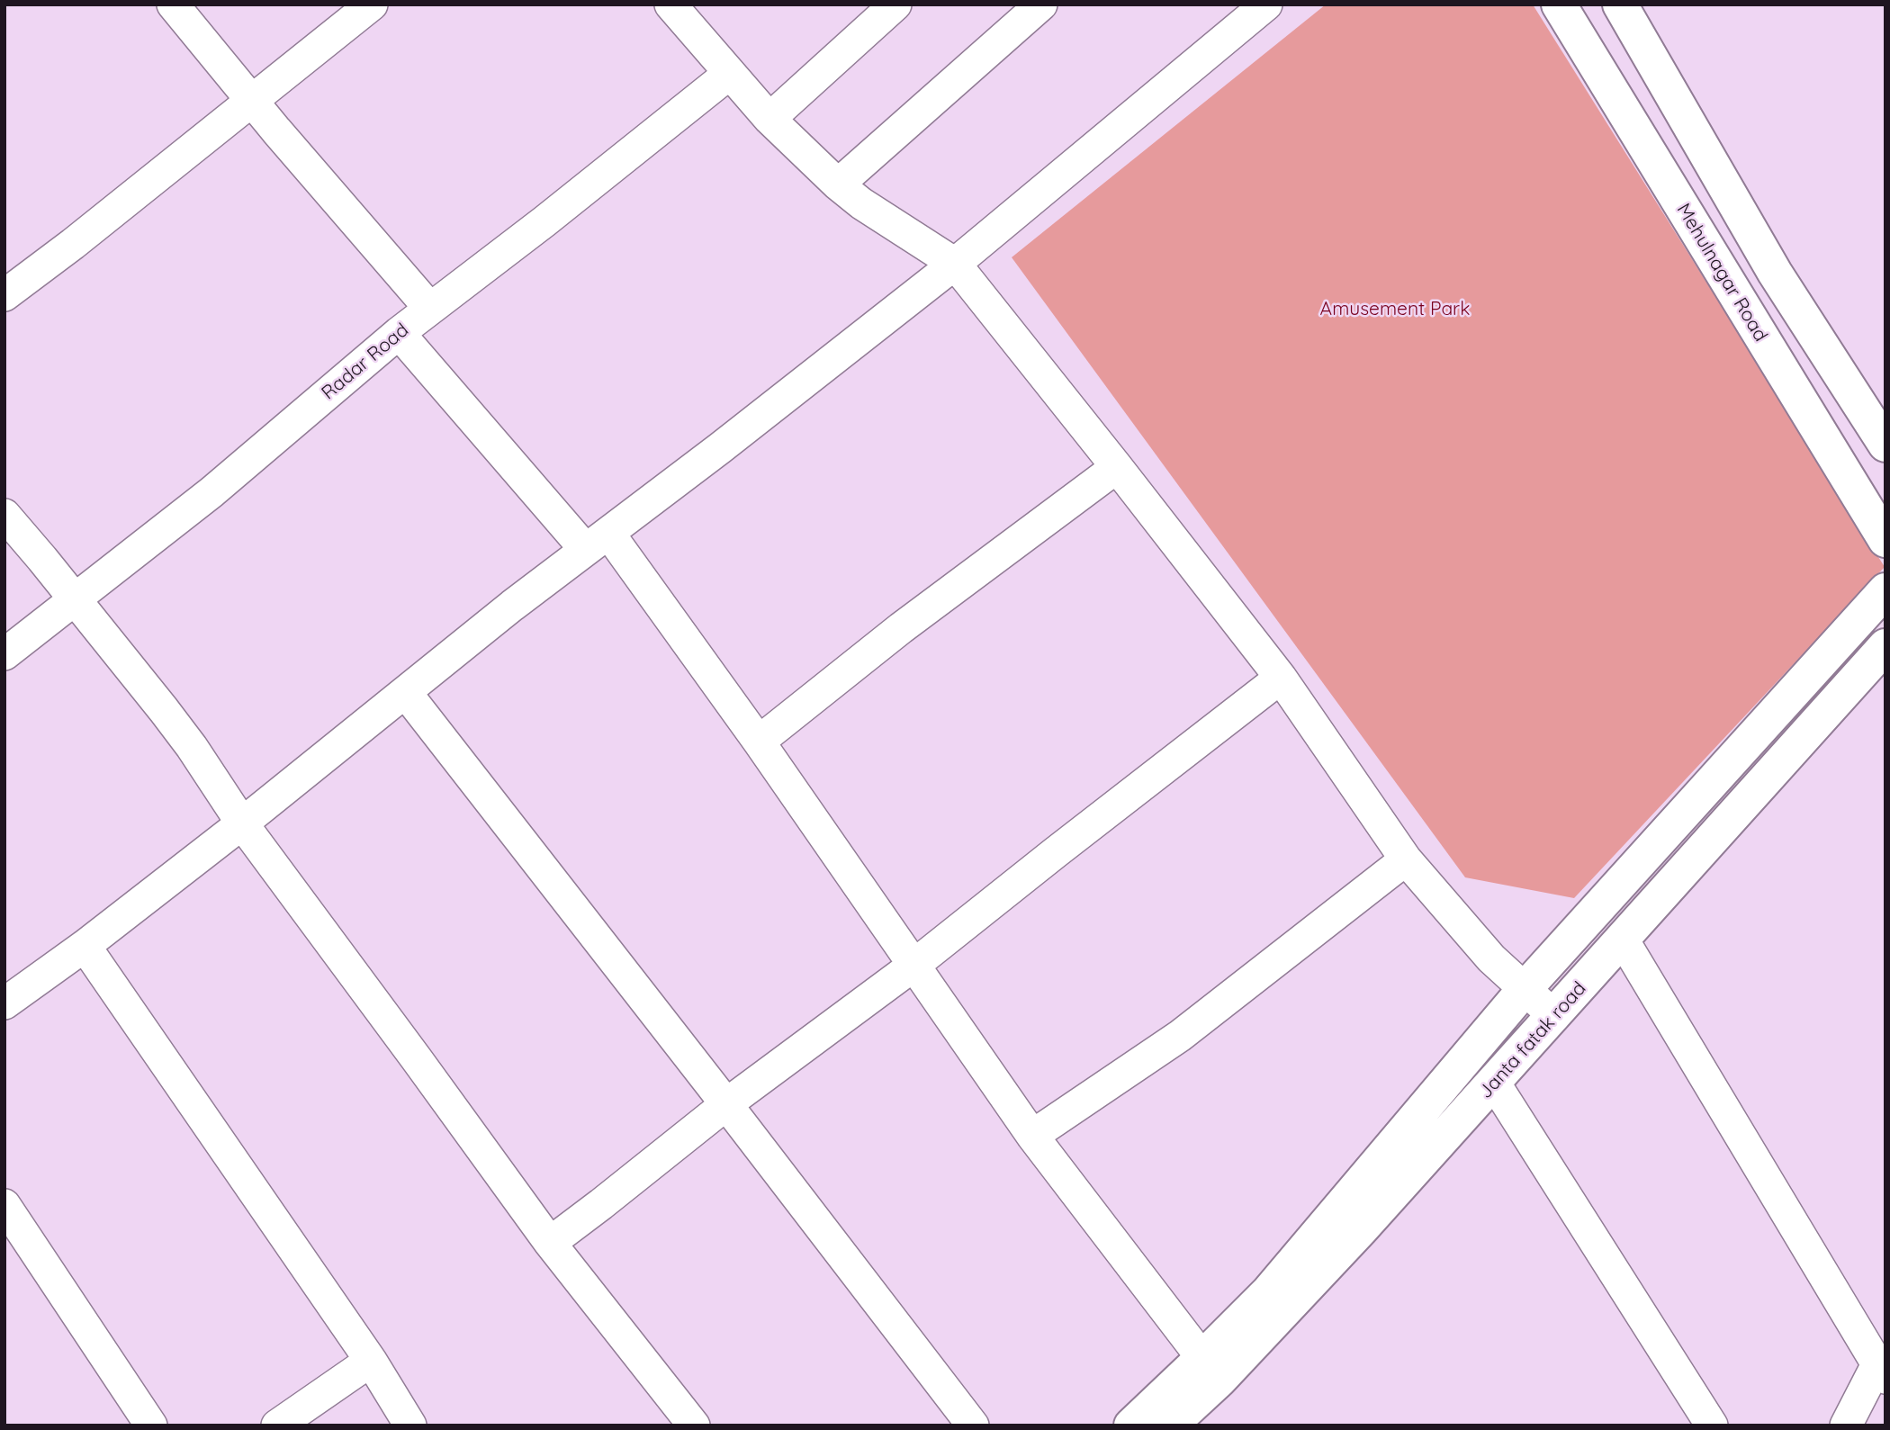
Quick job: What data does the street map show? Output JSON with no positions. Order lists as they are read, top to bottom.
{
  "streets": {
    "street": ["Mehulnagar Road", "Radar Road", "Janta fatak road"]
  },
  "parks": ["Amusement Park"]
}
